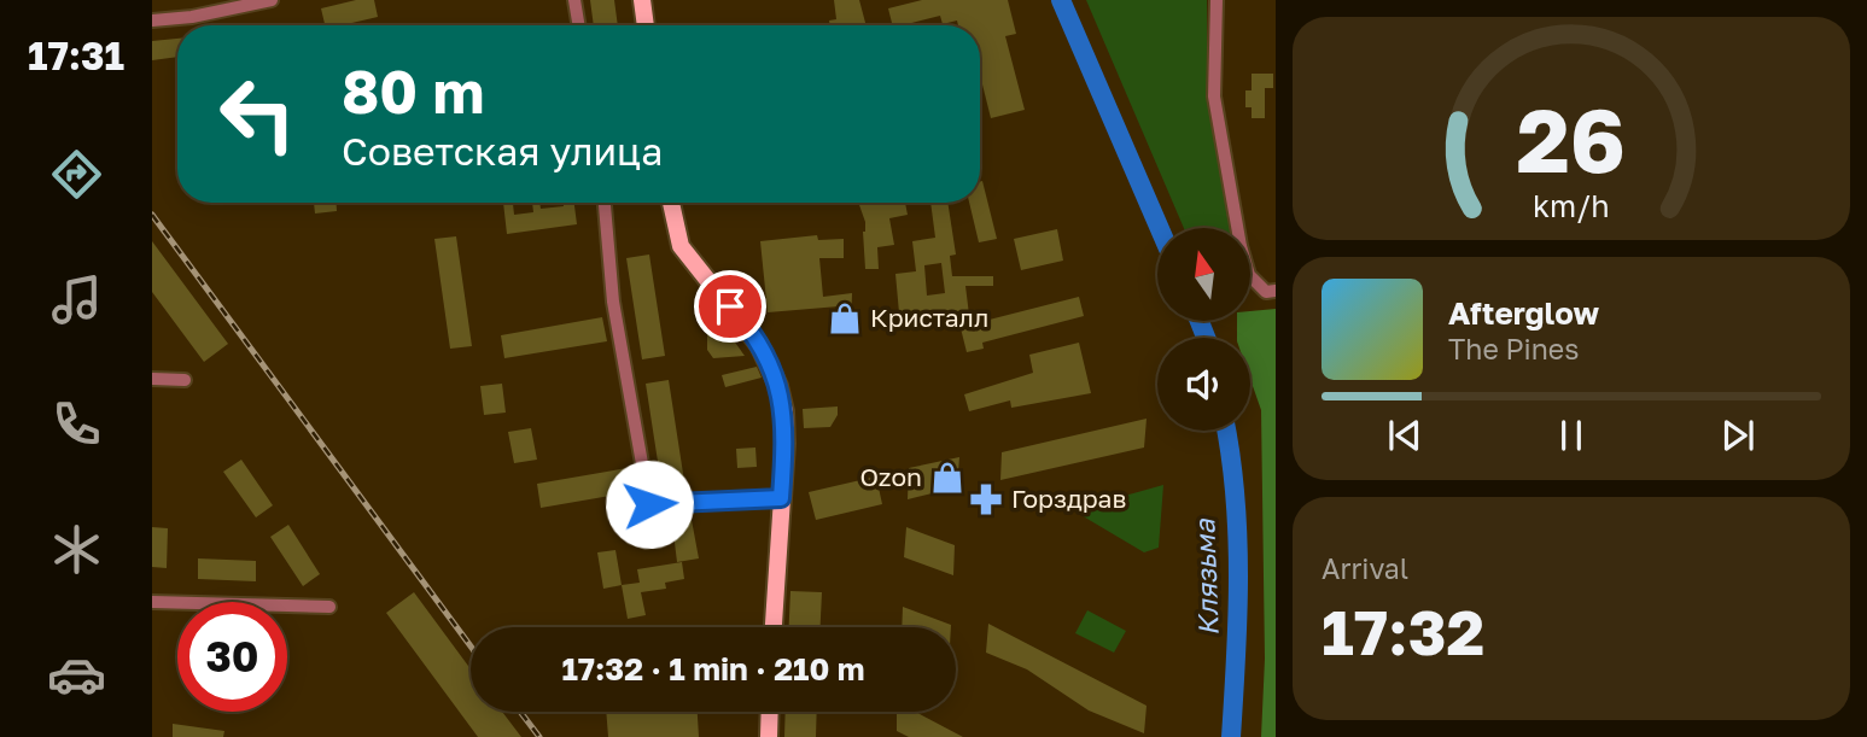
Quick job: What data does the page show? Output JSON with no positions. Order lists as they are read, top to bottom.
{
  "water": ["Клязьма"],
  "places": {
    "shop": ["Кристалл", "Ozon"],
    "pharmacy": ["Горздрав"]
  },
  "north": "top",
  "page": {
    "tabs": "17:31",
    "turn": ["80 m", "Советская улица"],
    "song": ["Afterglow", "The Pines"],
    "tile": ["Arrival", "17:32"],
    "limit": "30",
    "trip": "17:32 · 1 min · 210 m",
    "gauge": ["26", "km/h"]
  }
}
